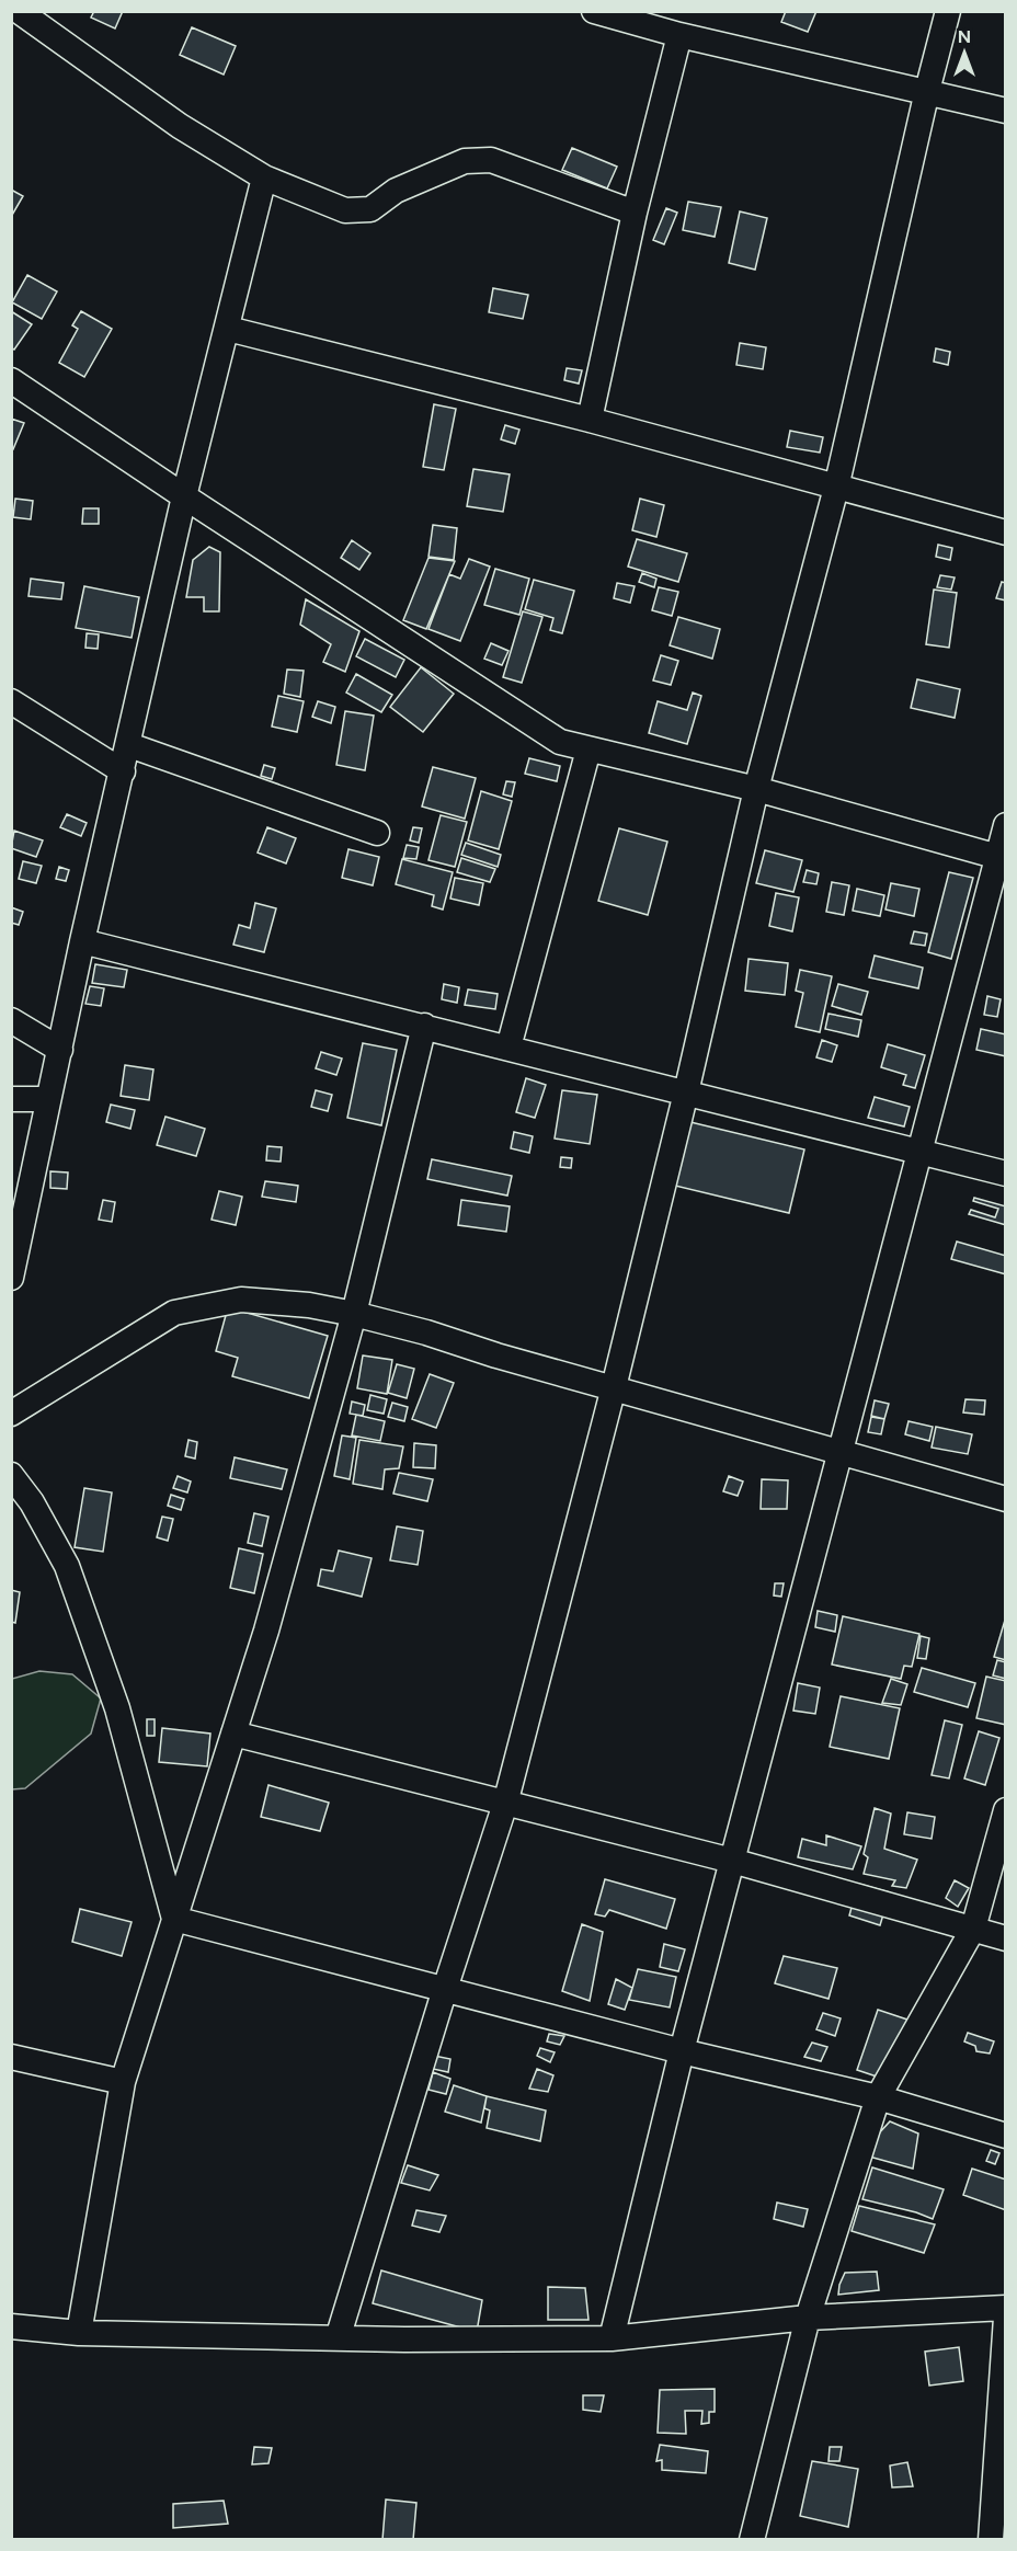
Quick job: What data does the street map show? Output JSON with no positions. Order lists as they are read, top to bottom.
{
  "north": "top"
}
